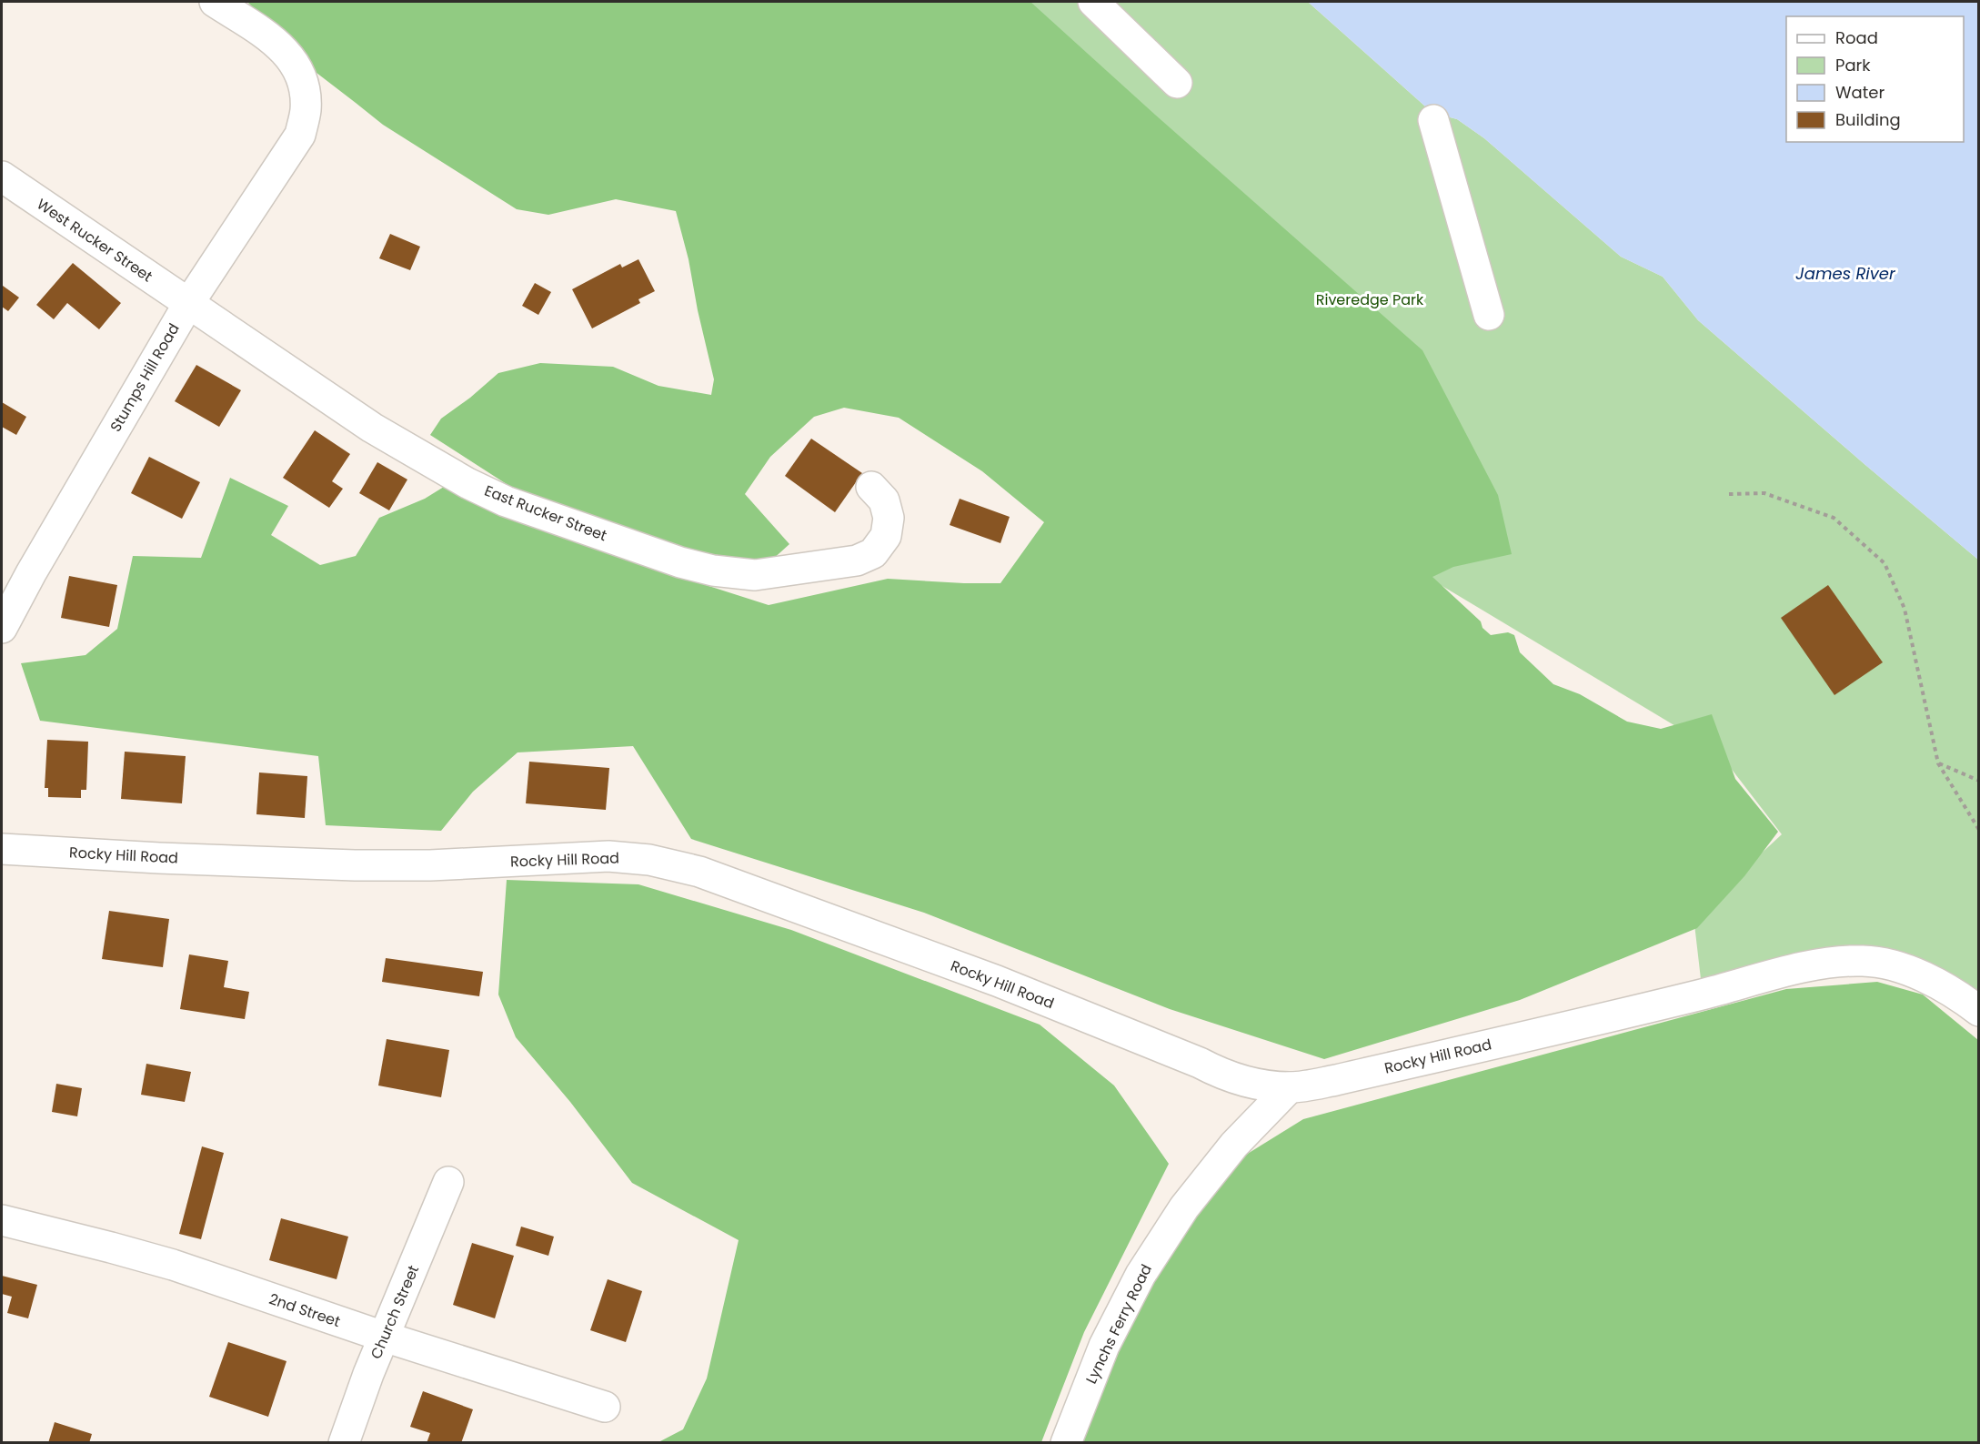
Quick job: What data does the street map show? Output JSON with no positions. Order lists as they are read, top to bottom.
{
  "streets": {
    "street": [
      "West Rucker Street",
      "Stumps Hill Road",
      "East Rucker Street",
      "Rocky Hill Road",
      "2nd Street",
      "Church Street",
      "Lynchs Ferry Road"
    ]
  },
  "crossings": [
    ["West Rucker Street", "Stumps Hill Road"],
    ["West Rucker Street", "East Rucker Street"],
    ["Stumps Hill Road", "East Rucker Street"],
    ["Rocky Hill Road", "Lynchs Ferry Road"],
    ["2nd Street", "Church Street"]
  ],
  "water": ["James River"],
  "parks": ["Riveredge Park"],
  "legend": [
    "Road",
    "Park",
    "Water",
    "Building"
  ]
}
